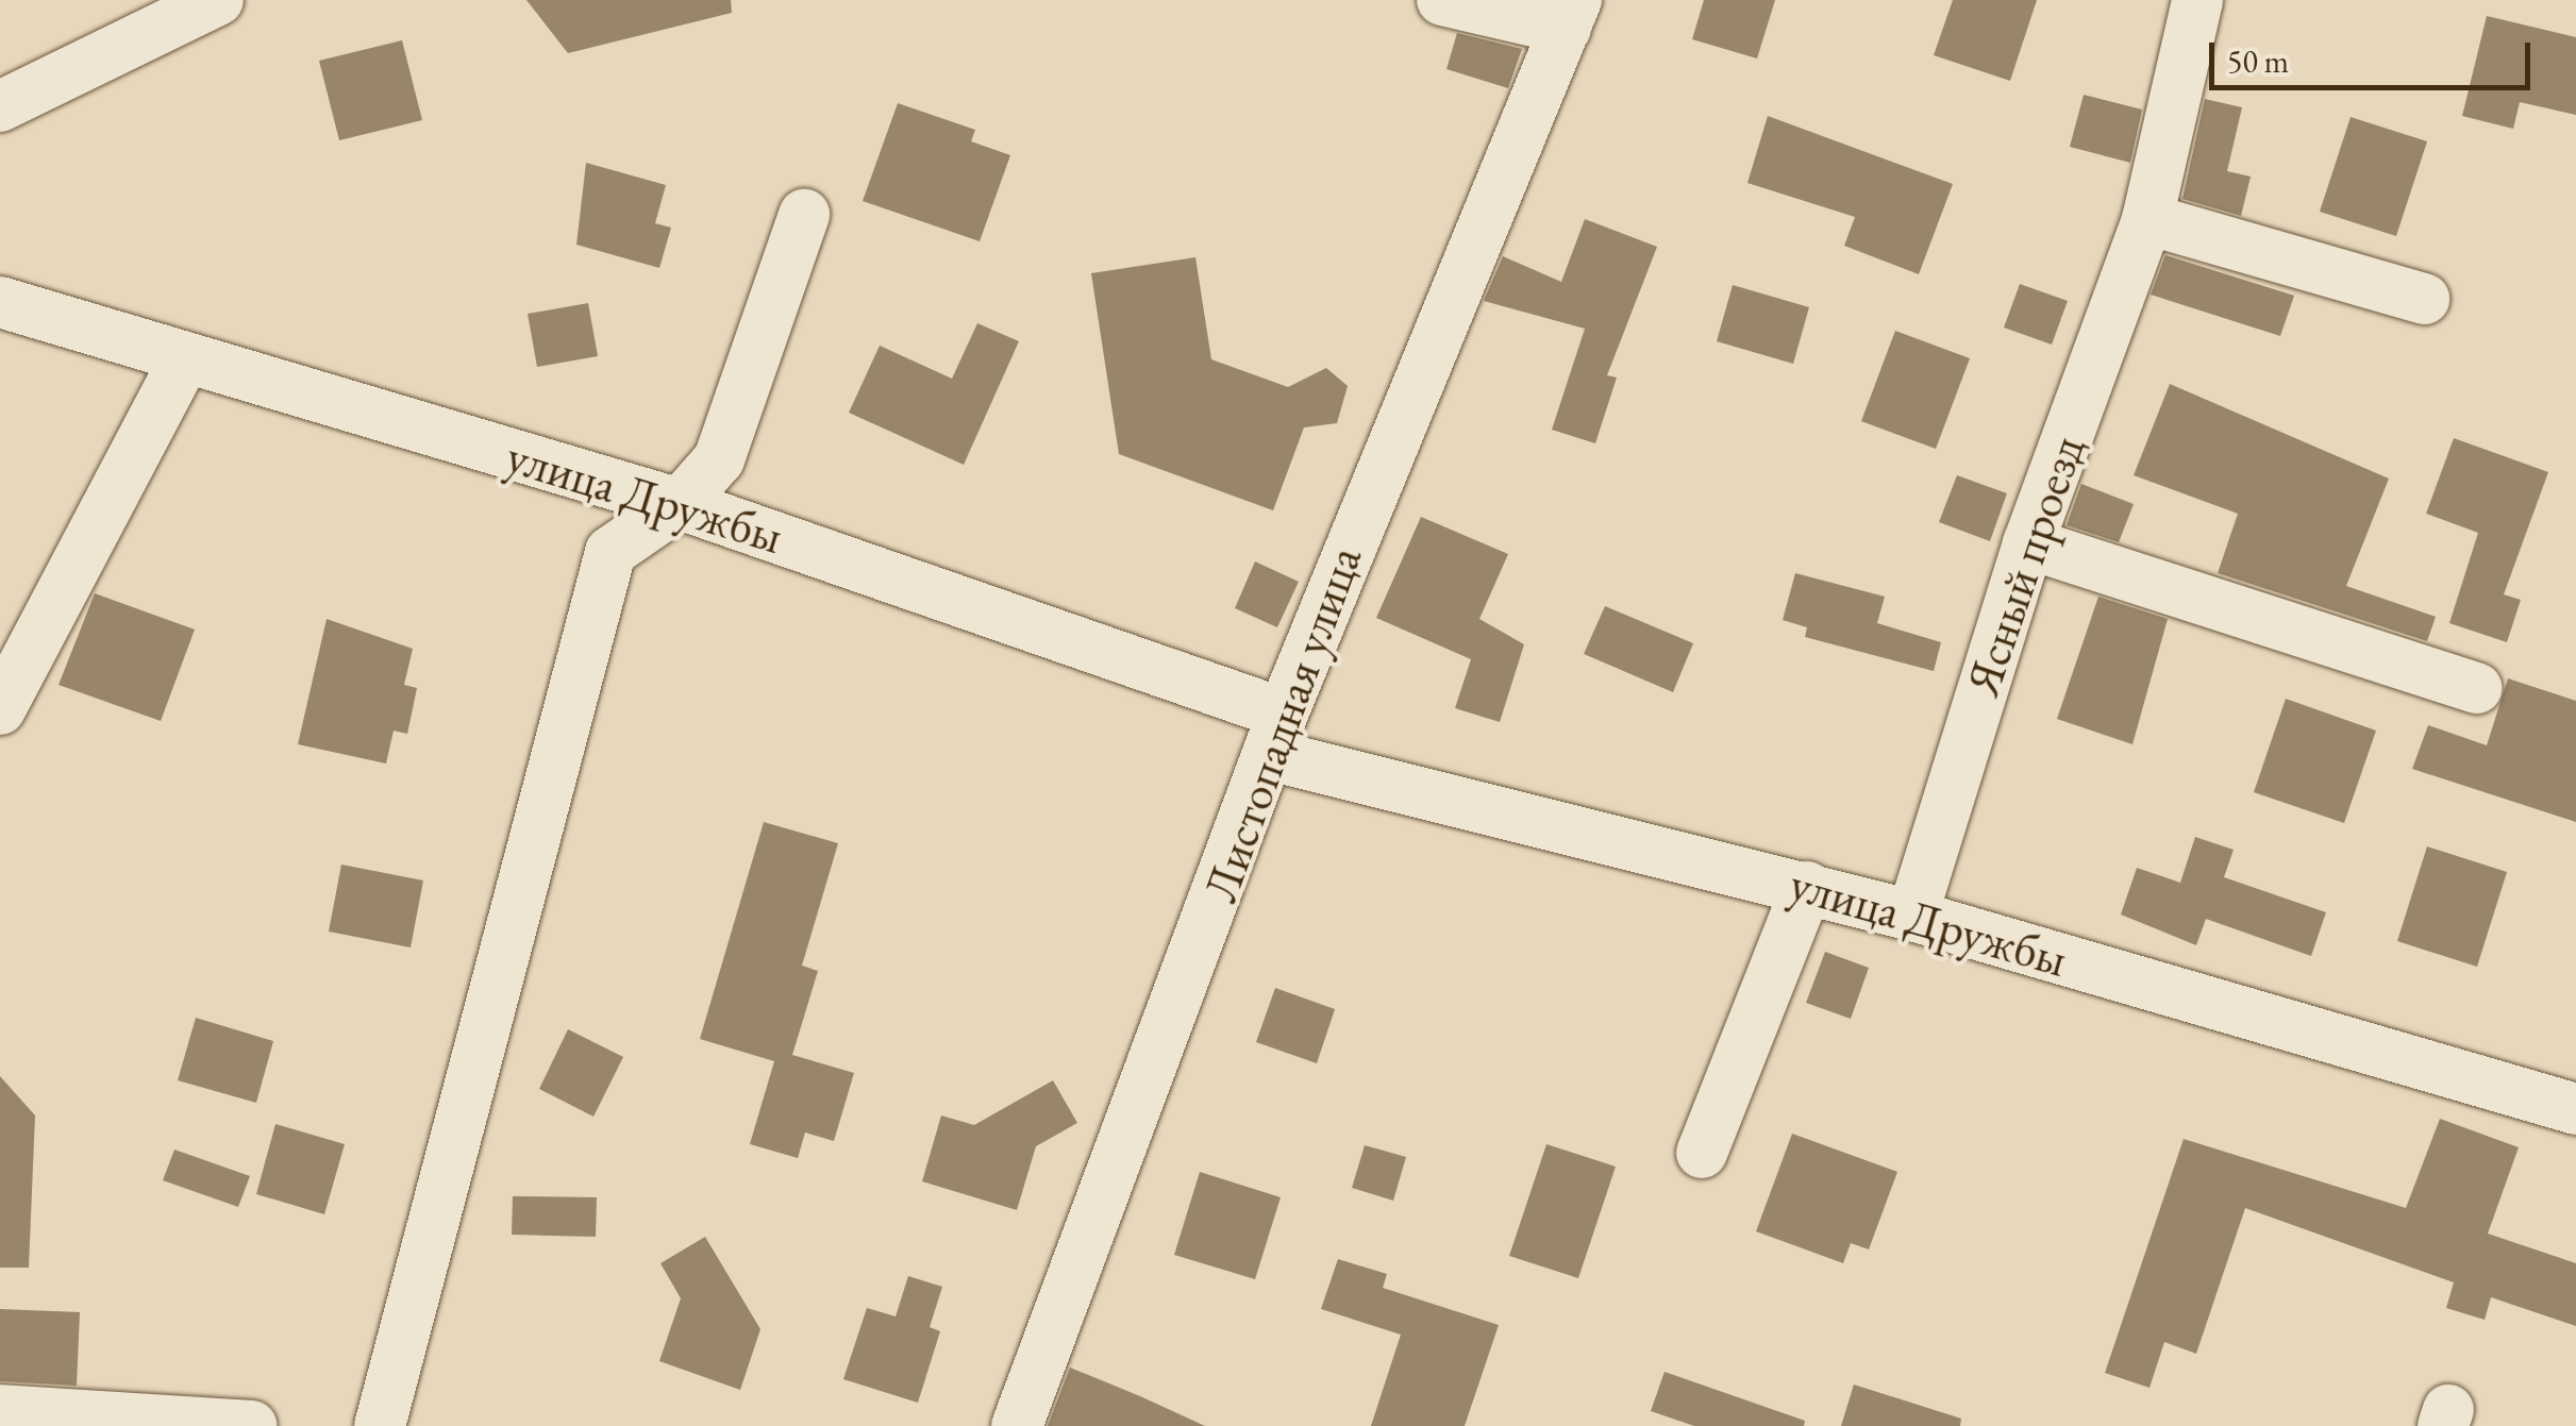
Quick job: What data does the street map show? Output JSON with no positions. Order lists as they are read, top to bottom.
{
  "streets": {
    "street": ["улица Дружбы", "Ясный проезд", "Листопадная улица"]
  },
  "crossings": [
    ["улица Дружбы", "Ясный проезд"],
    ["улица Дружбы", "Листопадная улица"]
  ],
  "scale_bar": "50 m"
}
